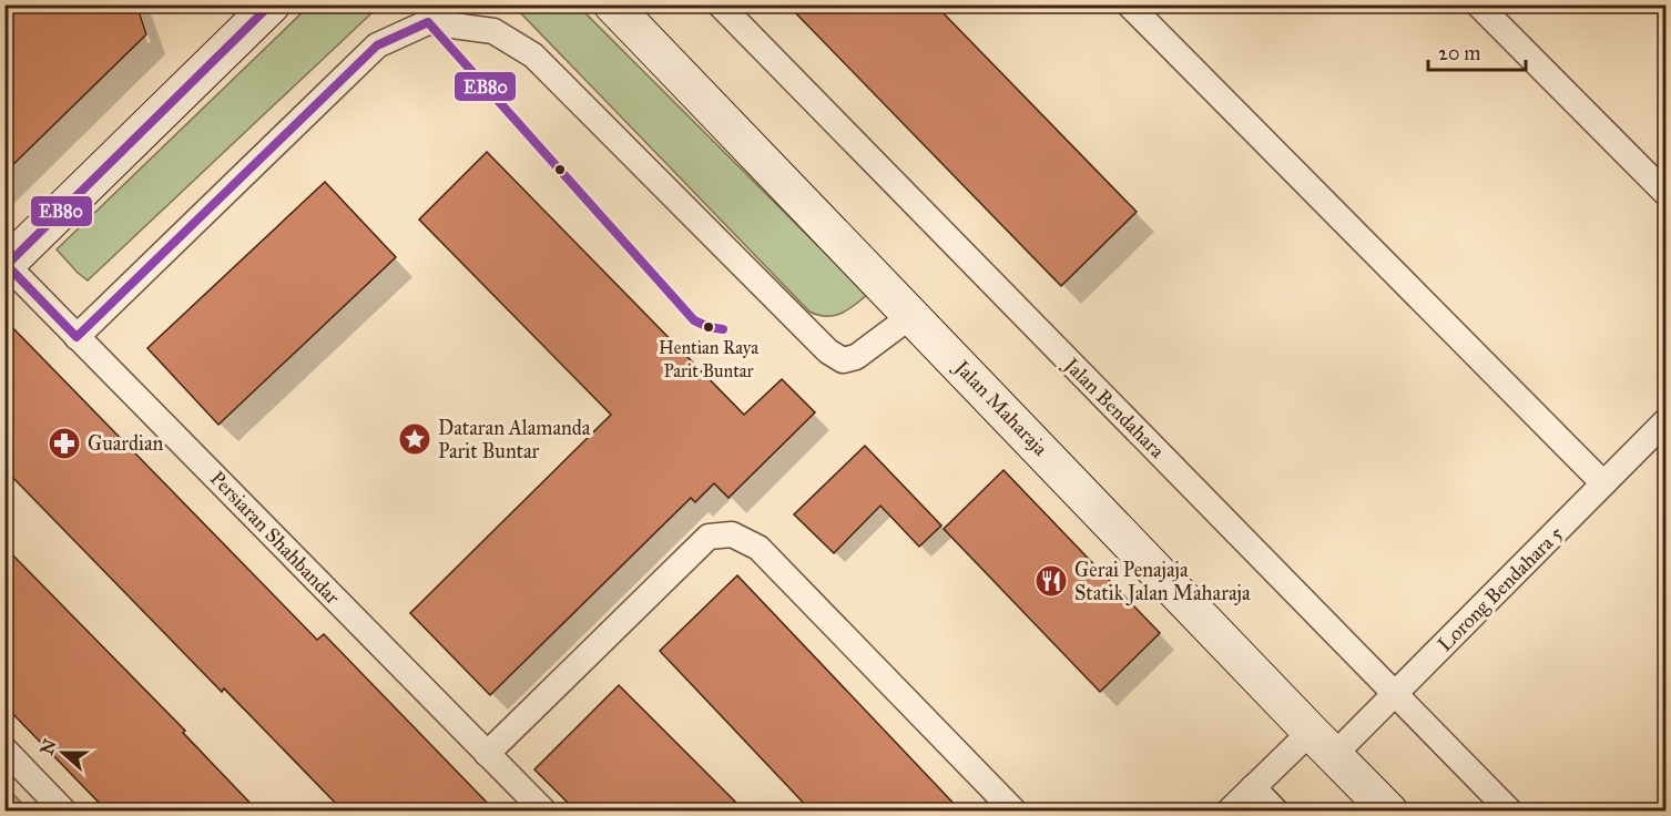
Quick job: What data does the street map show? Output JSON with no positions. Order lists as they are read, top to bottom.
{
  "streets": {
    "street": [
      "Jalan Maharaja",
      "Jalan Bendahara",
      "Persiaran Shahbandar",
      "Lorong Bendahara 5"
    ]
  },
  "crossings": [
    ["Jalan Maharaja", "Lorong Bendahara 5"],
    ["Jalan Bendahara", "Lorong Bendahara 5"]
  ],
  "places": {
    "other": ["Hentian Raya Parit Buntar"],
    "place": ["Dataran Alamanda Parit Buntar"],
    "pharmacy": ["Guardian"],
    "restaurant": ["Gerai Penajaja Statik Jalan Maharaja"]
  },
  "lines": ["transit line EB80"],
  "scale_bar": "20 m",
  "north": "left"
}
